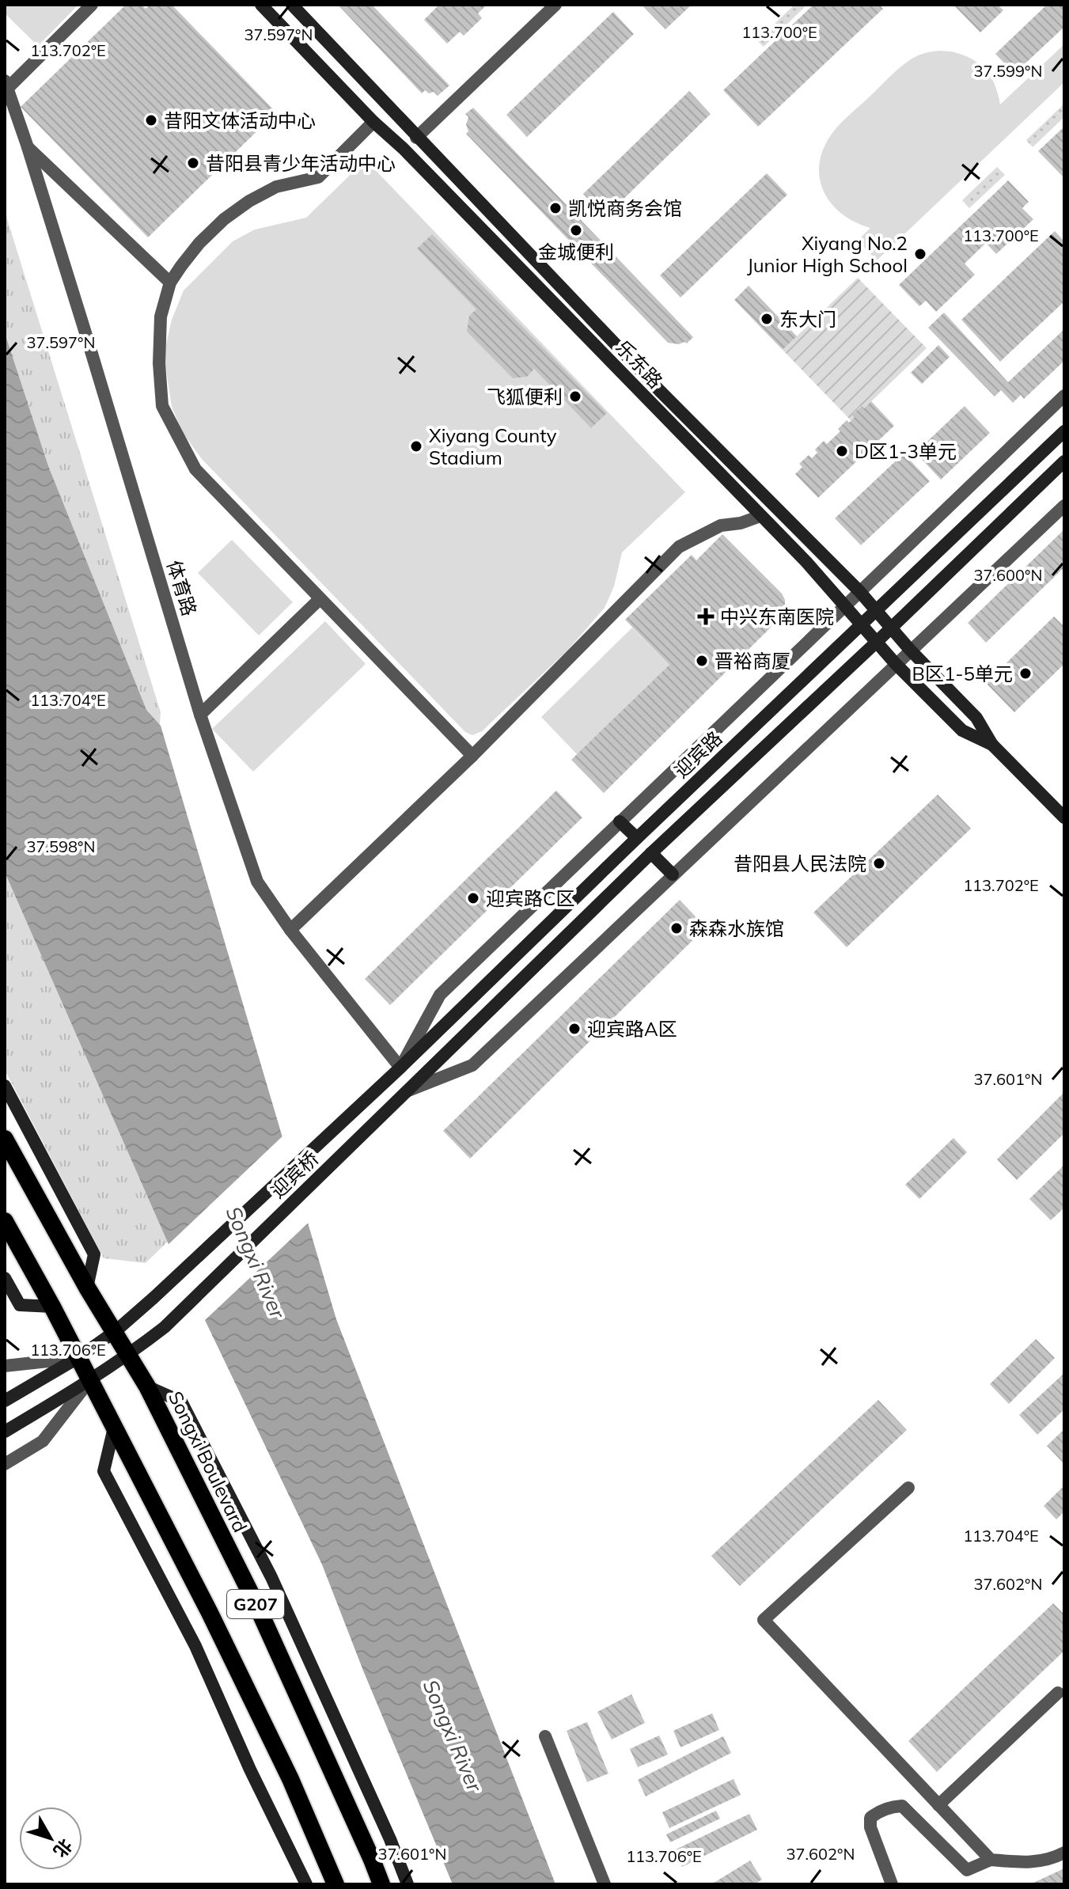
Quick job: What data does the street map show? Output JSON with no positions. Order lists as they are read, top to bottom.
{
  "streets": {
    "highway": ["Songxi Boulevard", "G207"],
    "main road": ["乐东路", "迎宾路", "迎宾桥"],
    "street": ["体育路"]
  },
  "crossings": [
    ["乐东路", "迎宾路"],
    ["体育路", "迎宾路"],
    ["迎宾路", "迎宾桥"],
    ["迎宾桥", "Songxi Boulevard"],
    ["迎宾桥", "G207"]
  ],
  "water": ["Songxi River"],
  "places": {
    "other": [
      "昔阳文体活动中心",
      "昔阳县青少年活动中心",
      "凯悦商务会馆",
      "金城便利",
      "Xiyang No.2 Junior High School",
      "东大门",
      "飞狐便利",
      "Xiyang County Stadium",
      "D区1-3单元",
      "晋裕商厦",
      "B区1-5单元",
      "昔阳县人民法院",
      "迎宾路C区",
      "森森水族馆",
      "迎宾路A区"
    ],
    "health": ["中兴东南医院"]
  },
  "north": "bottom right",
  "coordinates": [
    "113.700°E",
    "37.597°N",
    "113.702°E",
    "37.599°N",
    "37.600°N",
    "113.704°E",
    "37.598°N",
    "37.601°N",
    "113.706°E",
    "37.602°N"
  ]
}
